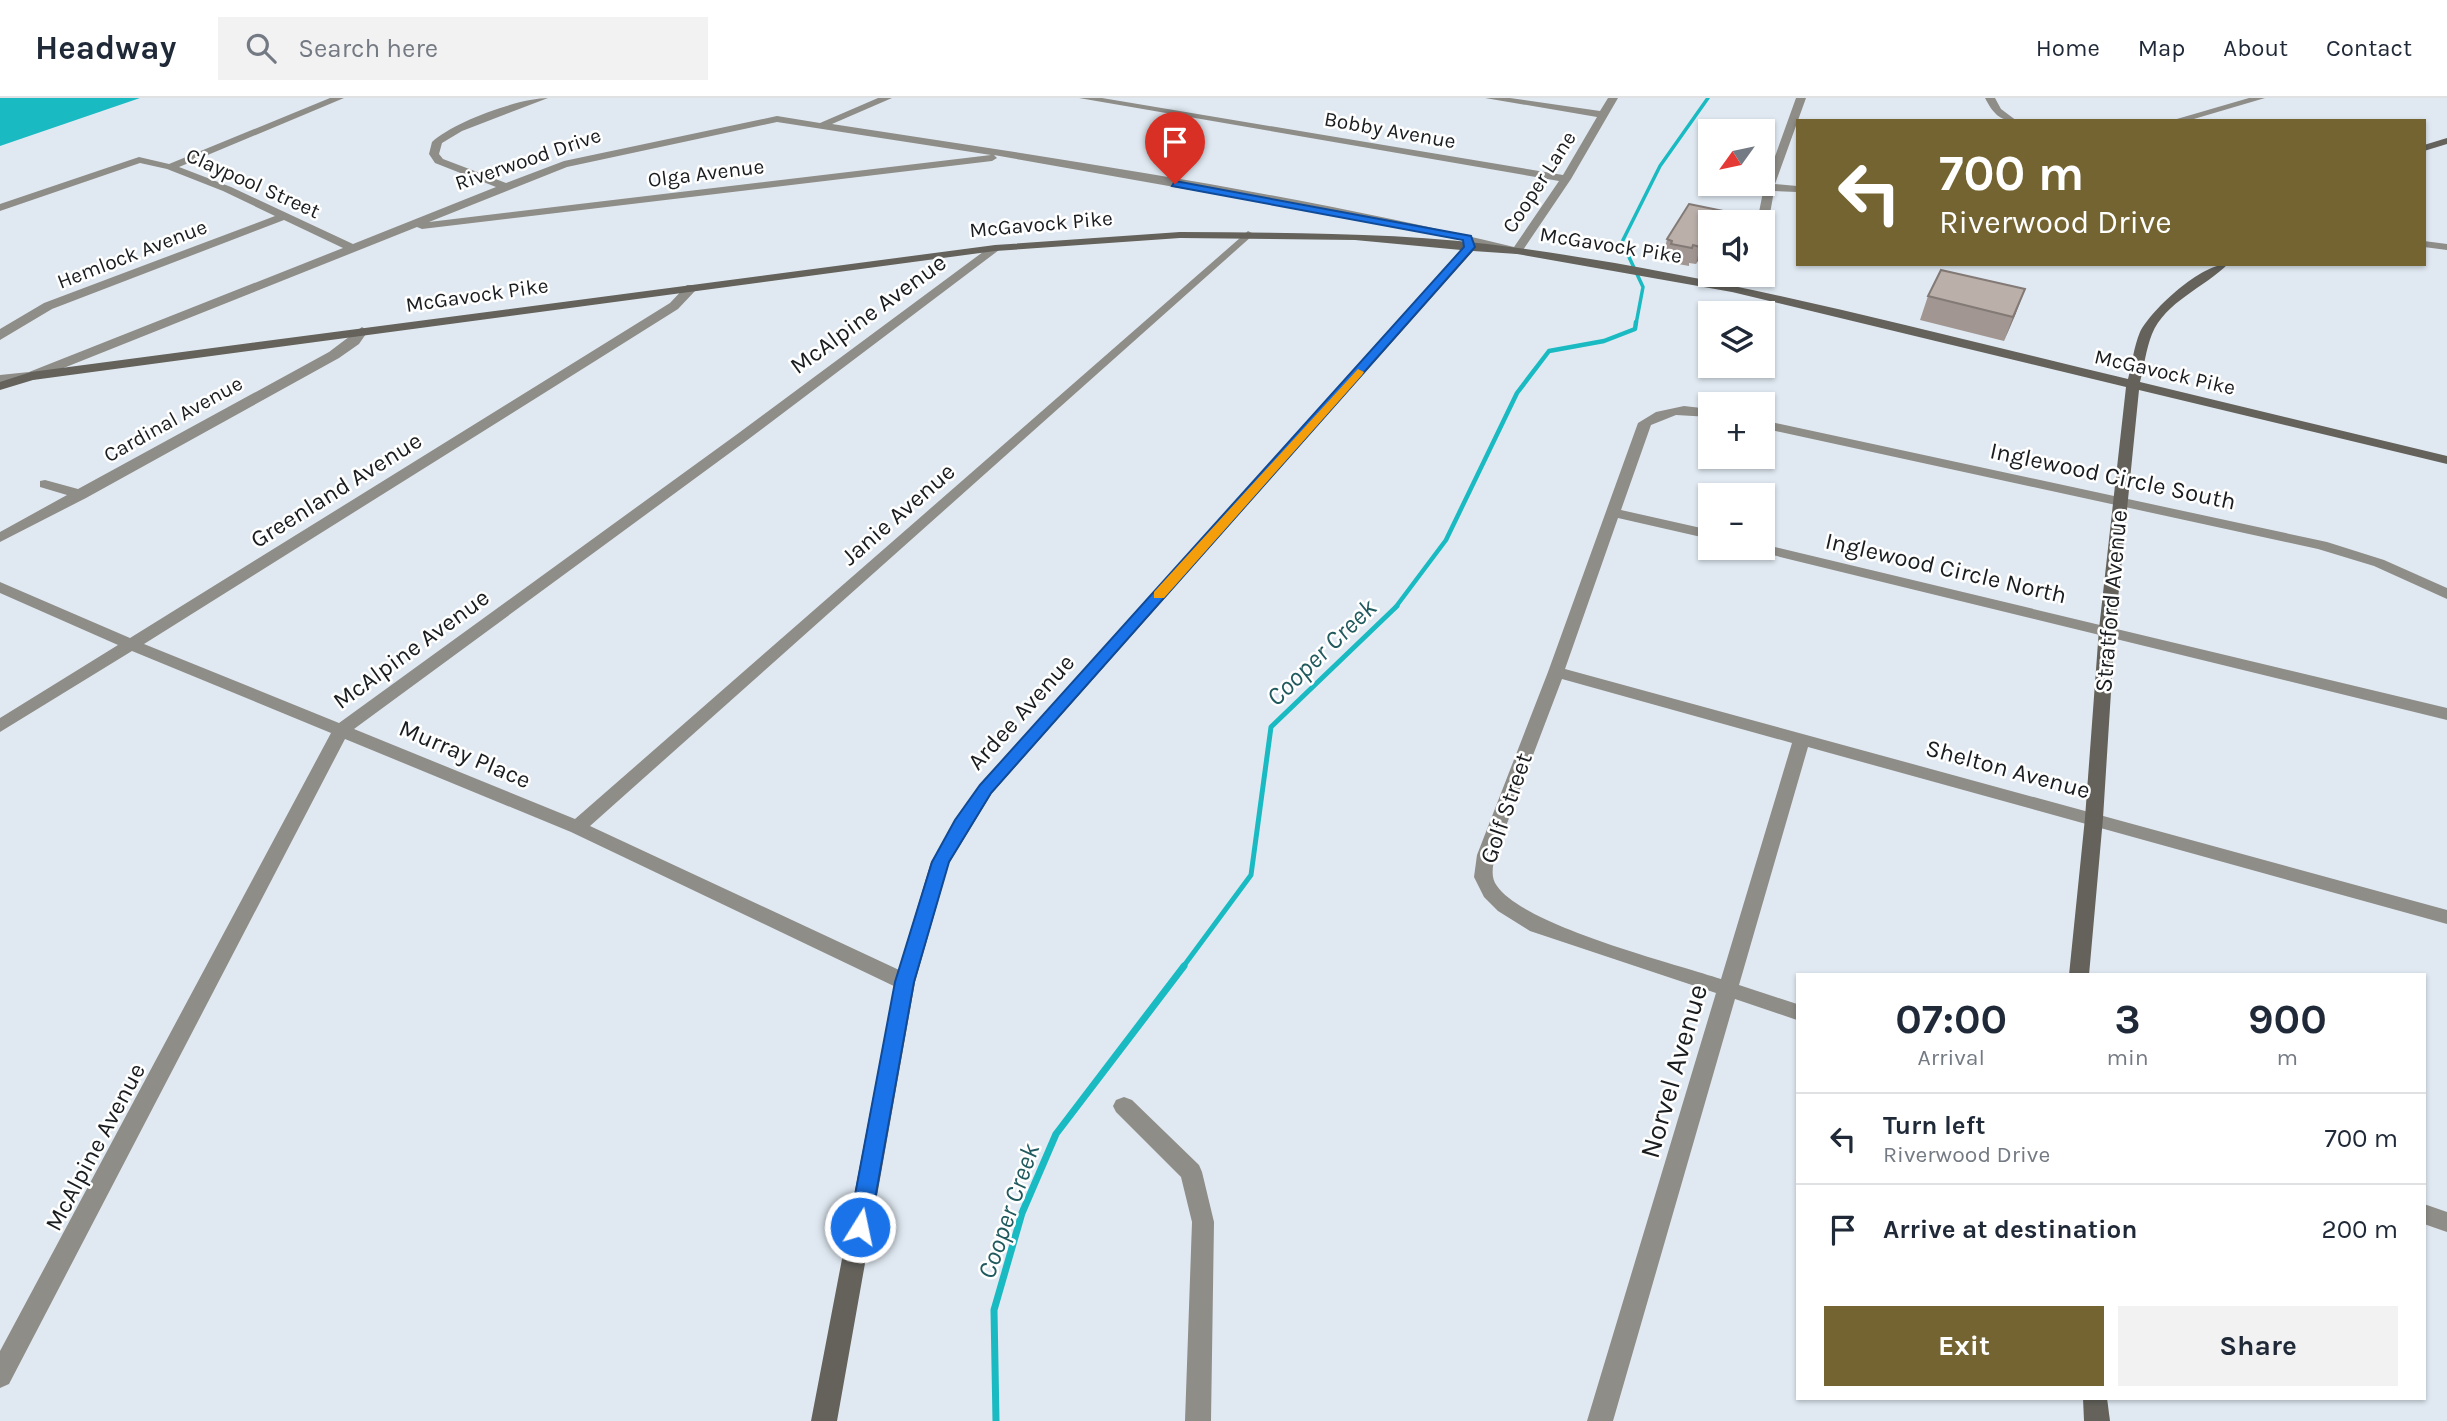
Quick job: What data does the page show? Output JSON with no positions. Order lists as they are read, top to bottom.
{
  "streets": {
    "street": [
      "Bobby Avenue",
      "Riverwood Drive",
      "Olga Avenue",
      "Cooper Lane",
      "Claypool Street",
      "McGavock Pike",
      "Hemlock Avenue",
      "McAlpine Avenue",
      "Cardinal Avenue",
      "Inglewood Circle South",
      "Greenland Avenue",
      "Janie Avenue",
      "Inglewood Circle North",
      "Stratford Avenue",
      "Ardee Avenue",
      "Murray Place",
      "Shelton Avenue",
      "Golf Street",
      "Norvel Avenue"
    ]
  },
  "crossings": [
    ["Bobby Avenue", "Cooper Lane"],
    ["Riverwood Drive", "Olga Avenue"],
    ["Riverwood Drive", "Claypool Street"],
    ["Riverwood Drive", "McGavock Pike"],
    ["Riverwood Drive", "Ardee Avenue"],
    ["Cooper Lane", "McGavock Pike"],
    ["Claypool Street", "Hemlock Avenue"],
    ["McGavock Pike", "McAlpine Avenue"],
    ["McGavock Pike", "Cardinal Avenue"],
    ["McGavock Pike", "Greenland Avenue"],
    ["McGavock Pike", "Janie Avenue"],
    ["McGavock Pike", "Stratford Avenue"],
    ["McGavock Pike", "Ardee Avenue"],
    ["McAlpine Avenue", "Murray Place"],
    ["Inglewood Circle South", "Stratford Avenue"],
    ["Greenland Avenue", "Murray Place"],
    ["Janie Avenue", "Murray Place"],
    ["Inglewood Circle North", "Stratford Avenue"],
    ["Stratford Avenue", "Shelton Avenue"],
    ["Ardee Avenue", "Murray Place"],
    ["Shelton Avenue", "Golf Street"],
    ["Shelton Avenue", "Norvel Avenue"],
    ["Golf Street", "Norvel Avenue"]
  ],
  "water": ["Cooper Creek"],
  "north": "bottom left",
  "page": {
    "header": "Headway",
    "search": "Search here",
    "nav": [
      "Home",
      "Map",
      "About",
      "Contact"
    ],
    "map_buttons": ["+", "−"],
    "turn": ["700 m", "Riverwood Drive"],
    "eta": [
      "07:00",
      "Arrival",
      "3",
      "min",
      "900",
      "m"
    ],
    "list": [
      {
        "name": "Turn left",
        "note": "Riverwood Drive",
        "value": "700 m"
      },
      {
        "name": "Arrive at destination",
        "value": "200 m"
      }
    ],
    "buttons": ["Exit", "Share"]
  }
}
